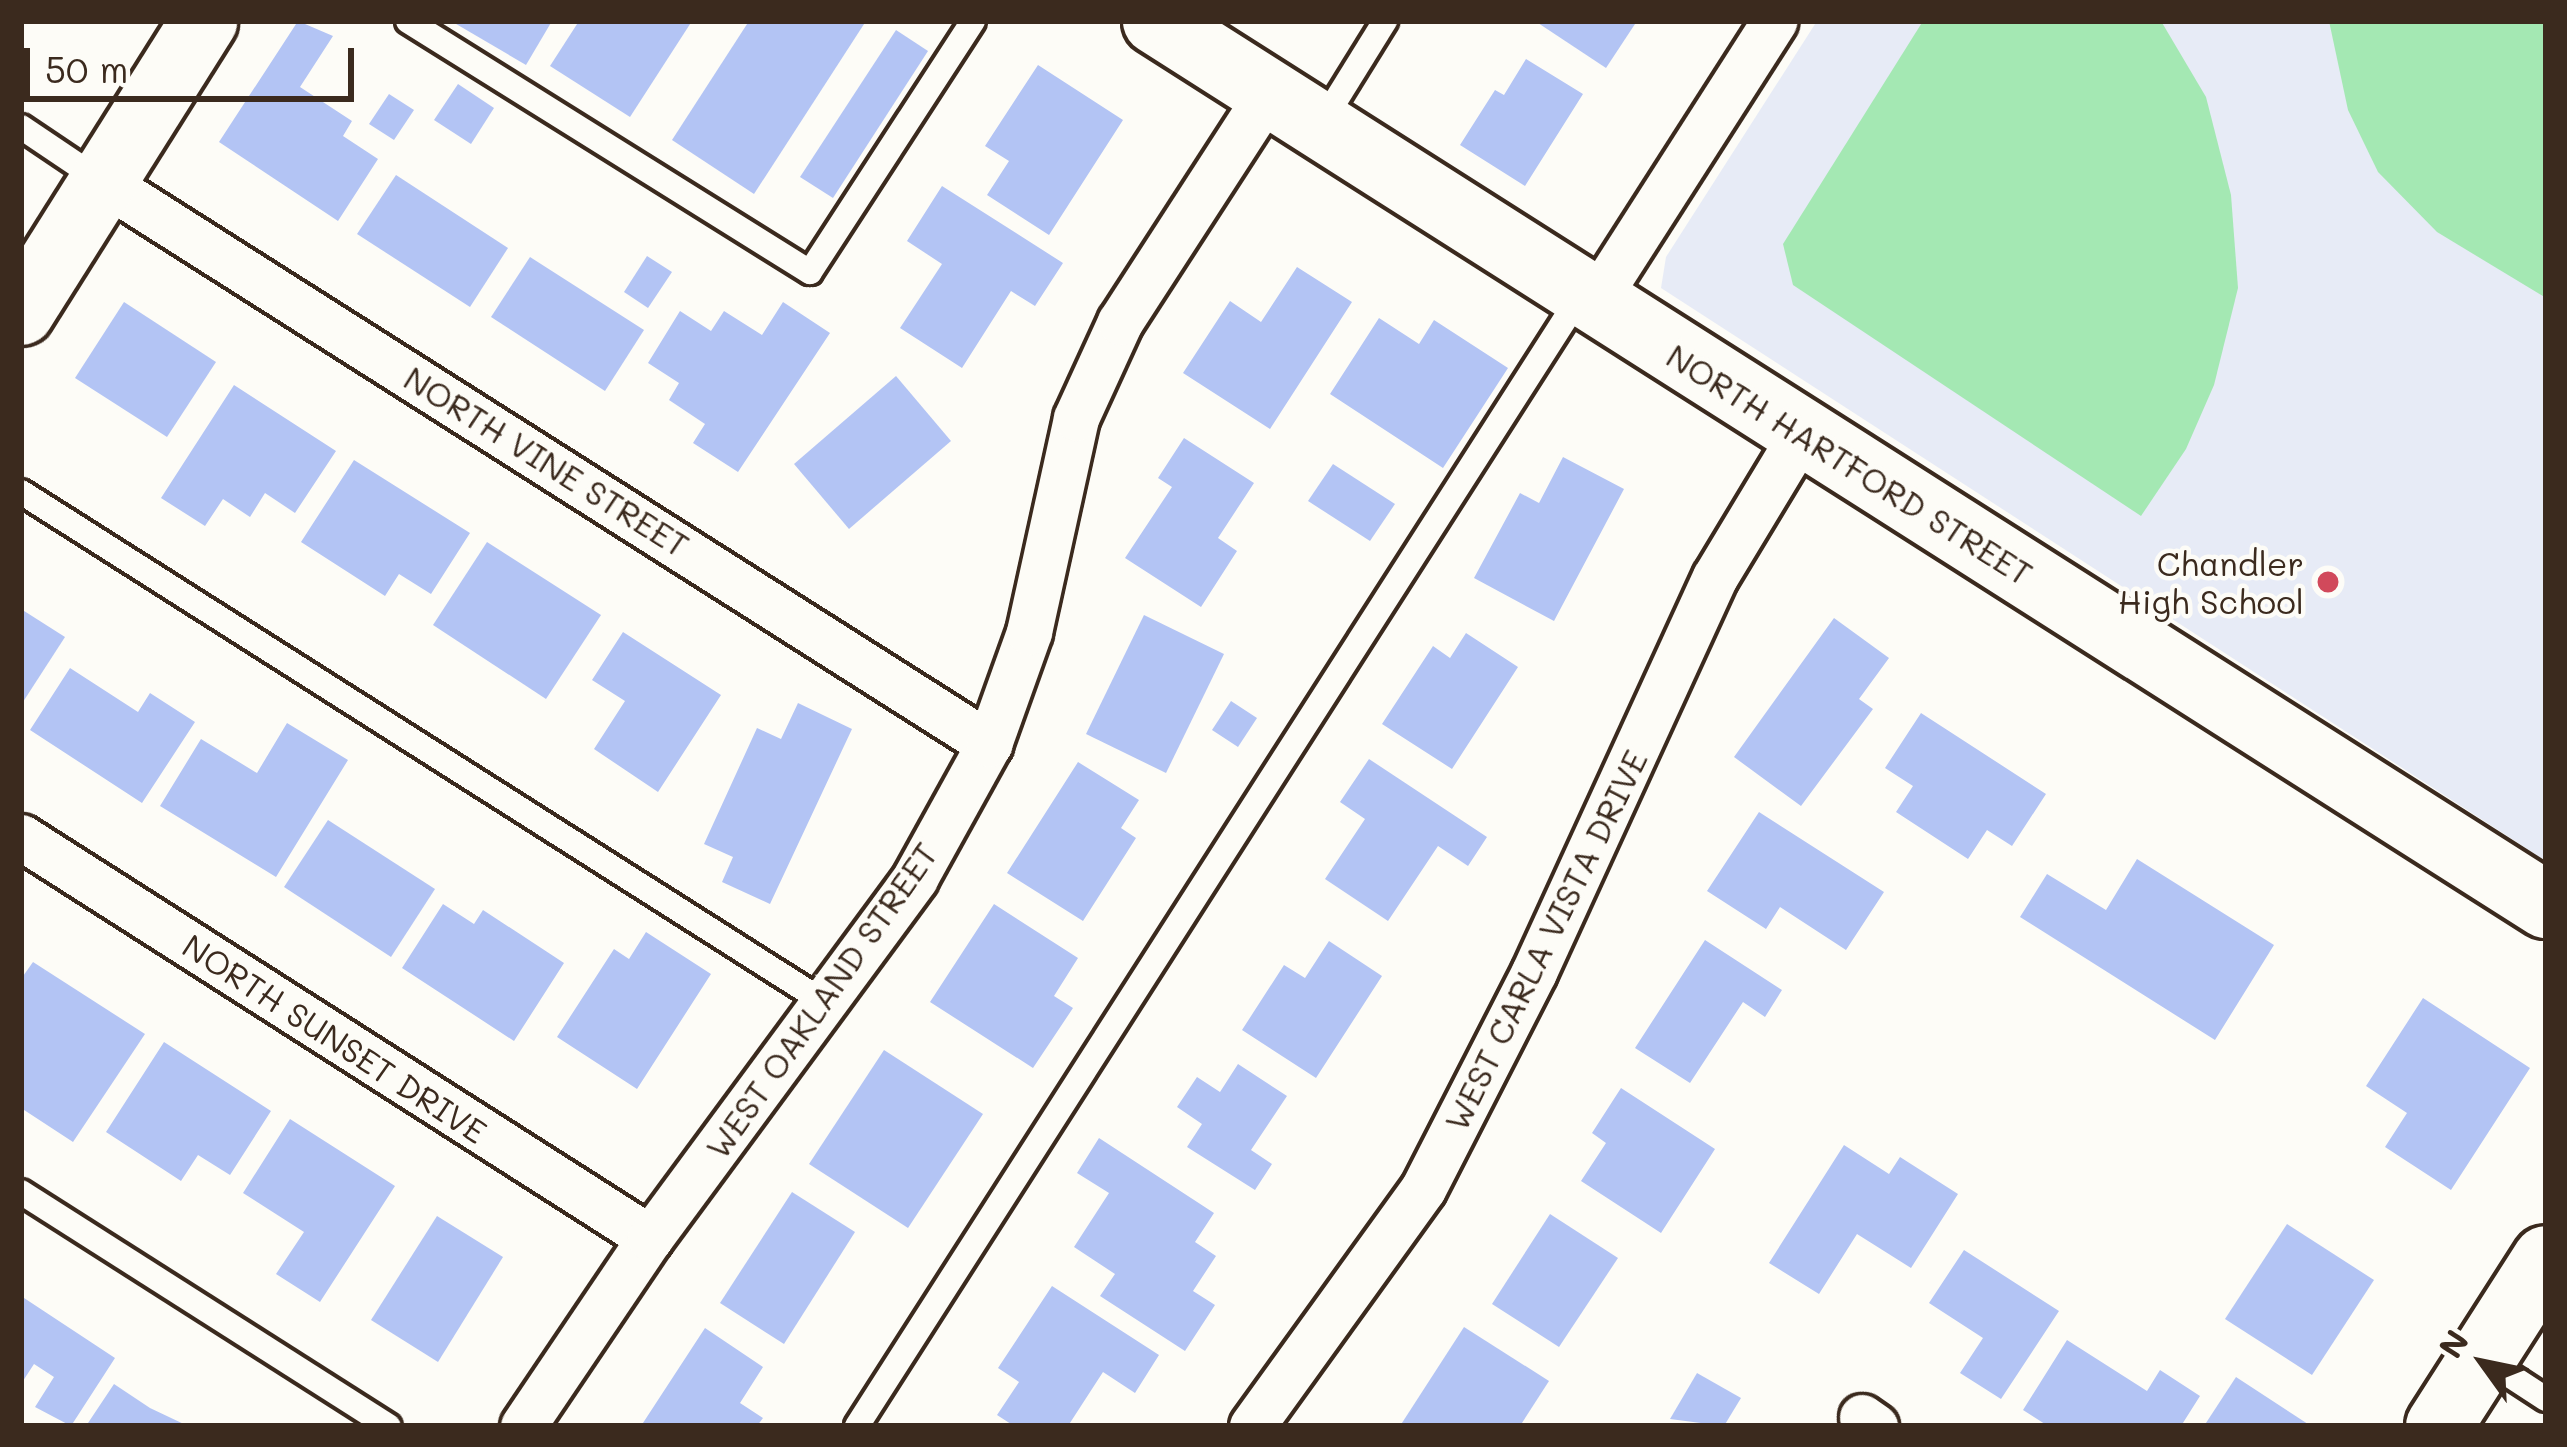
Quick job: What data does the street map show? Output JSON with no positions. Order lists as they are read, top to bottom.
{
  "streets": {
    "street": [
      "NORTH VINE STREET",
      "NORTH HARTFORD STREET",
      "WEST CARLA VISTA DRIVE",
      "WEST OAKLAND STREET",
      "NORTH SUNSET DRIVE"
    ]
  },
  "crossings": [
    ["NORTH VINE STREET", "WEST OAKLAND STREET"],
    ["NORTH HARTFORD STREET", "WEST CARLA VISTA DRIVE"],
    ["NORTH HARTFORD STREET", "WEST OAKLAND STREET"],
    ["WEST OAKLAND STREET", "NORTH SUNSET DRIVE"]
  ],
  "places": ["Chandler High School"],
  "scale_bar": "50 m",
  "north": "top left"
}
